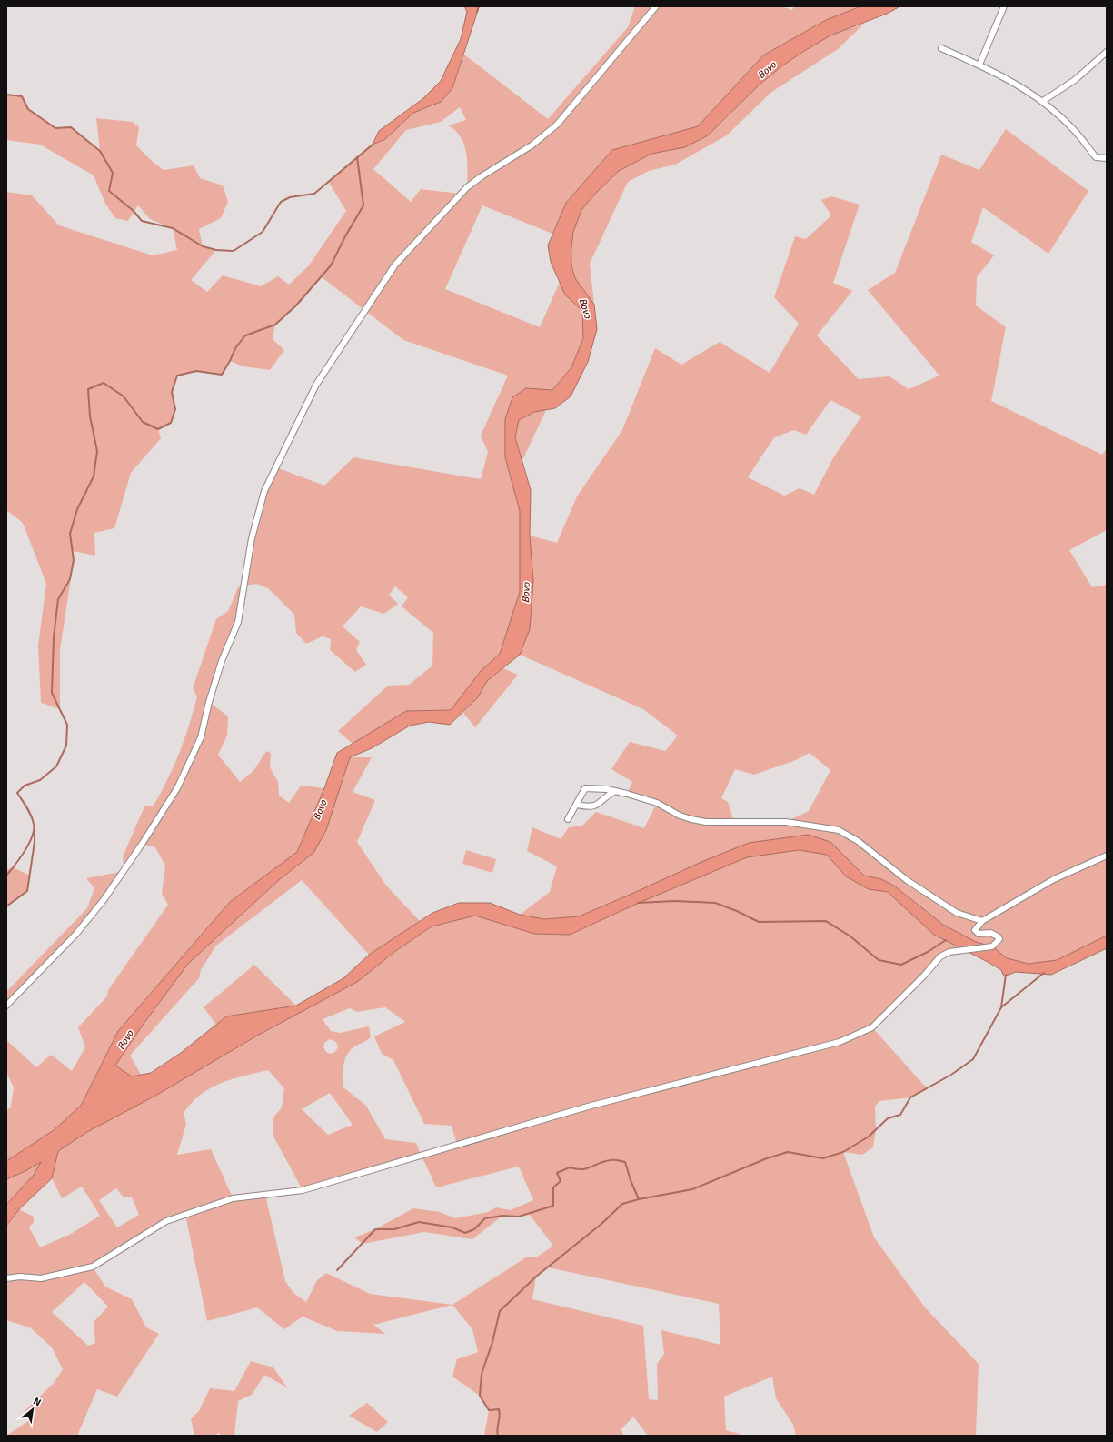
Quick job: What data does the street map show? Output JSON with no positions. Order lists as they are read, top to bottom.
{
  "water": ["Bovo"],
  "north": "top right"
}
